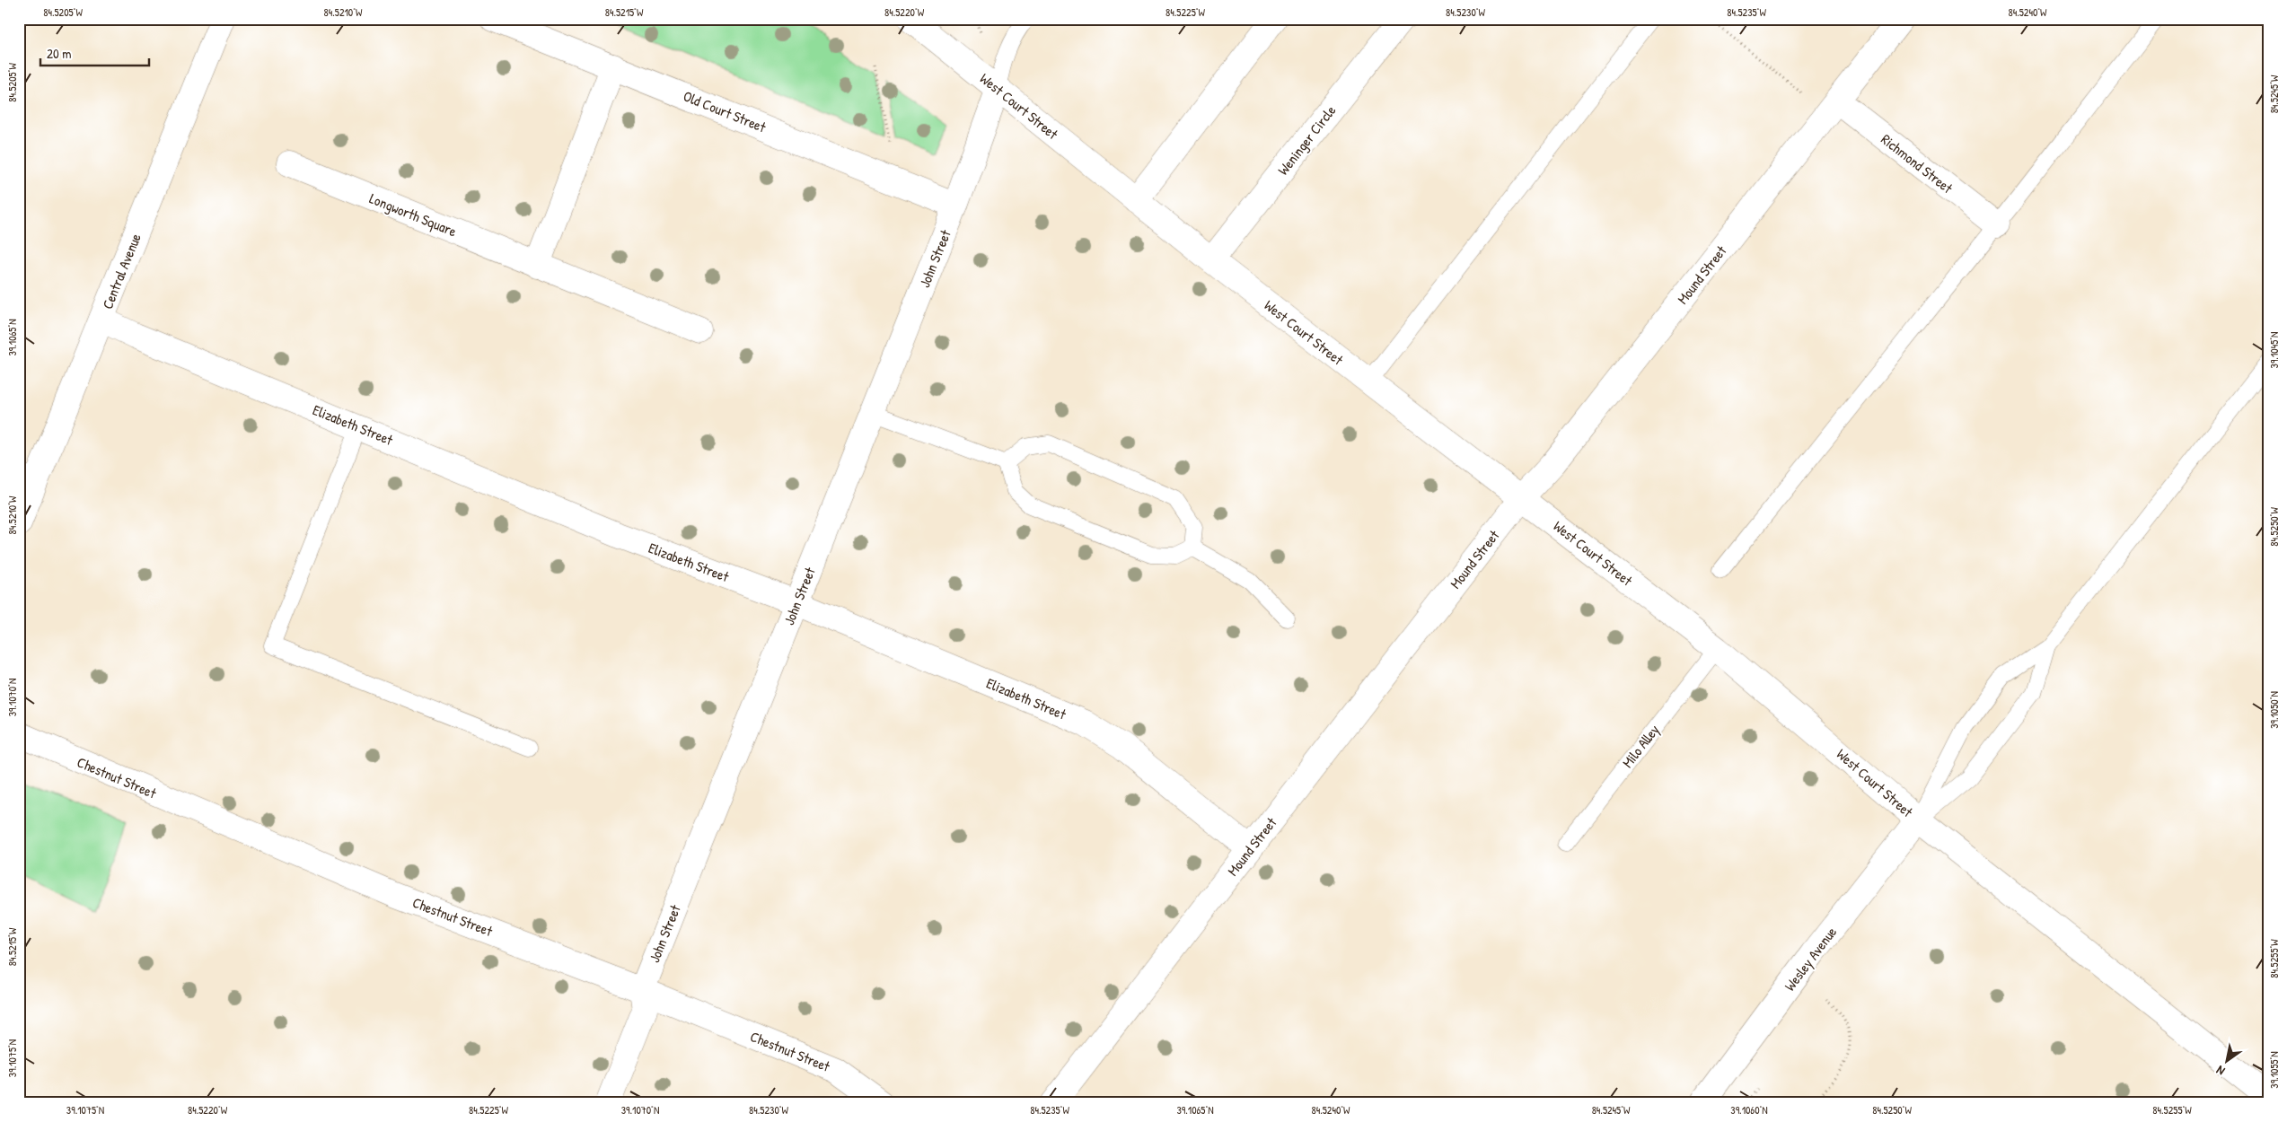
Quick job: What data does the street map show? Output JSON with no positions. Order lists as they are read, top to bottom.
{
  "streets": {
    "street": [
      "West Court Street",
      "Old Court Street",
      "Weninger Circle",
      "Richmond Street",
      "Longworth Square",
      "John Street",
      "Central Avenue",
      "Mound Street",
      "Elizabeth Street",
      "Chestnut Street",
      "Wesley Avenue"
    ],
    "lane": ["Milo Alley"]
  },
  "crossings": [
    ["West Court Street", "Weninger Circle"],
    ["West Court Street", "John Street"],
    ["West Court Street", "Mound Street"],
    ["West Court Street", "Milo Alley"],
    ["West Court Street", "Wesley Avenue"],
    ["Old Court Street", "John Street"],
    ["Richmond Street", "Mound Street"],
    ["John Street", "Elizabeth Street"],
    ["John Street", "Chestnut Street"],
    ["Central Avenue", "Elizabeth Street"],
    ["Mound Street", "Elizabeth Street"]
  ],
  "scale_bar": "20 m",
  "north": "bottom left",
  "coordinates": [
    "84.5205°W",
    "84.5210°W",
    "84.5215°W",
    "84.5220°W",
    "84.5225°W",
    "84.5230°W",
    "84.5235°W",
    "84.5240°W",
    "84.5245°W",
    "39.1065°N",
    "39.1045°N",
    "84.5250°W",
    "39.1070°N",
    "39.1050°N",
    "84.5255°W",
    "39.1075°N",
    "39.1055°N",
    "39.1060°N"
  ]
}
